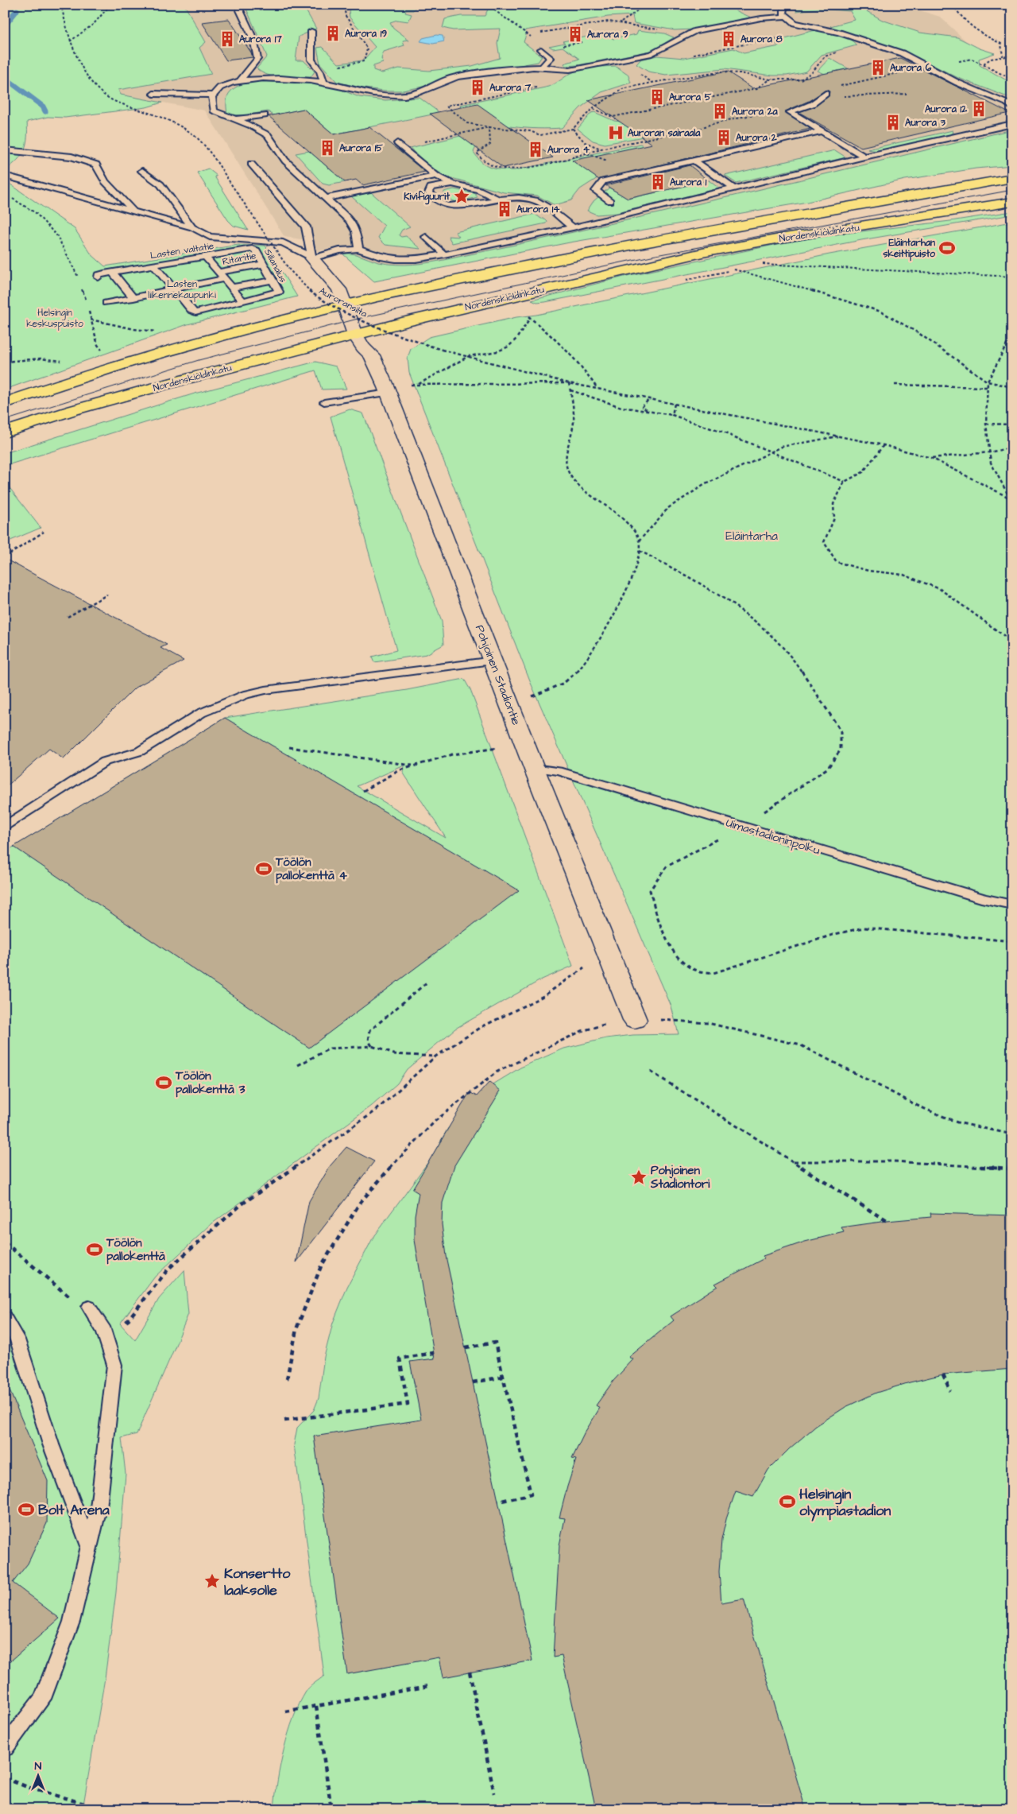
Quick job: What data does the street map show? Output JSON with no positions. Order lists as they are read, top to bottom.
{
  "streets": {
    "main road": ["Nordenskiöldinkatu"],
    "street": ["Pohjoinen Stadiontie"],
    "lane": [
      "Lasten valtatie",
      "Ritaritie",
      "Sillanalus",
      "Uimastadioninpolku"
    ],
    "path": ["Auroransilta"]
  },
  "crossings": [
    ["Nordenskiöldinkatu", "Pohjoinen Stadiontie"],
    ["Lasten valtatie", "Sillanalus"],
    ["Ritaritie", "Sillanalus"],
    ["Pohjoinen Stadiontie", "Uimastadioninpolku"]
  ],
  "parks": ["Lasten liikennekaupunki", "Helsingin keskuspuisto", "Eläintarha"],
  "places": {
    "building": [
      "Aurora 19",
      "Aurora 9",
      "Aurora 17",
      "Aurora 8",
      "Aurora 6",
      "Aurora 7",
      "Aurora 5",
      "Aurora 12",
      "Aurora 2a",
      "Aurora 3",
      "Aurora 2",
      "Aurora 15",
      "Aurora 4",
      "Aurora 1",
      "Aurora 14"
    ],
    "hospital": ["Auroran sairaala"],
    "place": ["Kivifiguurit", "Pohjoinen Stadiontori", "Konsertto laaksolle"],
    "sports": [
      "Eläintarhan skeittipuisto",
      "Töölön pallokenttä 4",
      "Töölön pallokenttä 3",
      "Töölön pallokenttä",
      "Helsingin olympiastadion",
      "Bolt Arena"
    ]
  },
  "north": "top"
}
